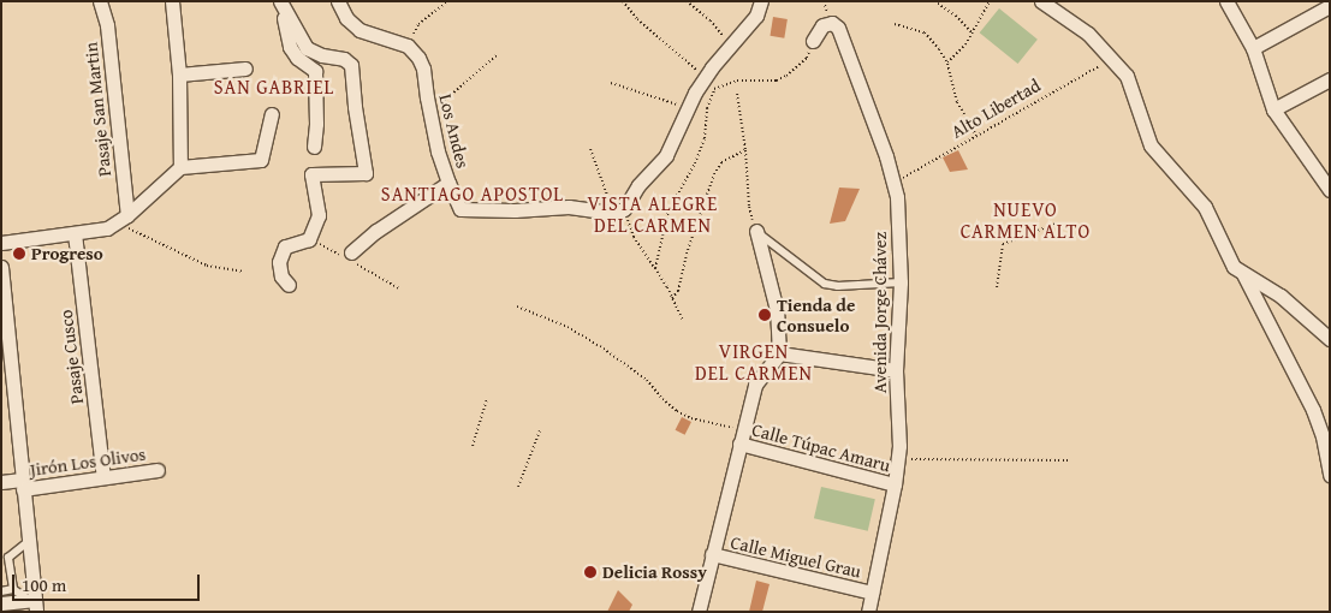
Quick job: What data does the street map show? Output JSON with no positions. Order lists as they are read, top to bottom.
{
  "streets": {
    "street": [
      "Pasaje San Martin",
      "Los Andes",
      "Avenida Jorge Chávez",
      "Pasaje Cusco",
      "Calle Túpac Amaru",
      "Jirón Los Olivos",
      "Calle Miguel Grau"
    ],
    "path": ["Alto Libertad"]
  },
  "crossings": [
    ["Alto Libertad", "Avenida Jorge Chávez"],
    ["Avenida Jorge Chávez", "Calle Túpac Amaru"],
    ["Avenida Jorge Chávez", "Calle Miguel Grau"],
    ["Pasaje Cusco", "Jirón Los Olivos"]
  ],
  "districts": [
    "SAN GABRIEL",
    "SANTIAGO APOSTOL",
    "VISTA ALEGRE DEL CARMEN",
    "NUEVO CARMEN ALTO",
    "VIRGEN DEL CARMEN"
  ],
  "places": ["Progreso", "Tienda de Consuelo", "Delicia Rossy"],
  "scale_bar": "100 m"
}
